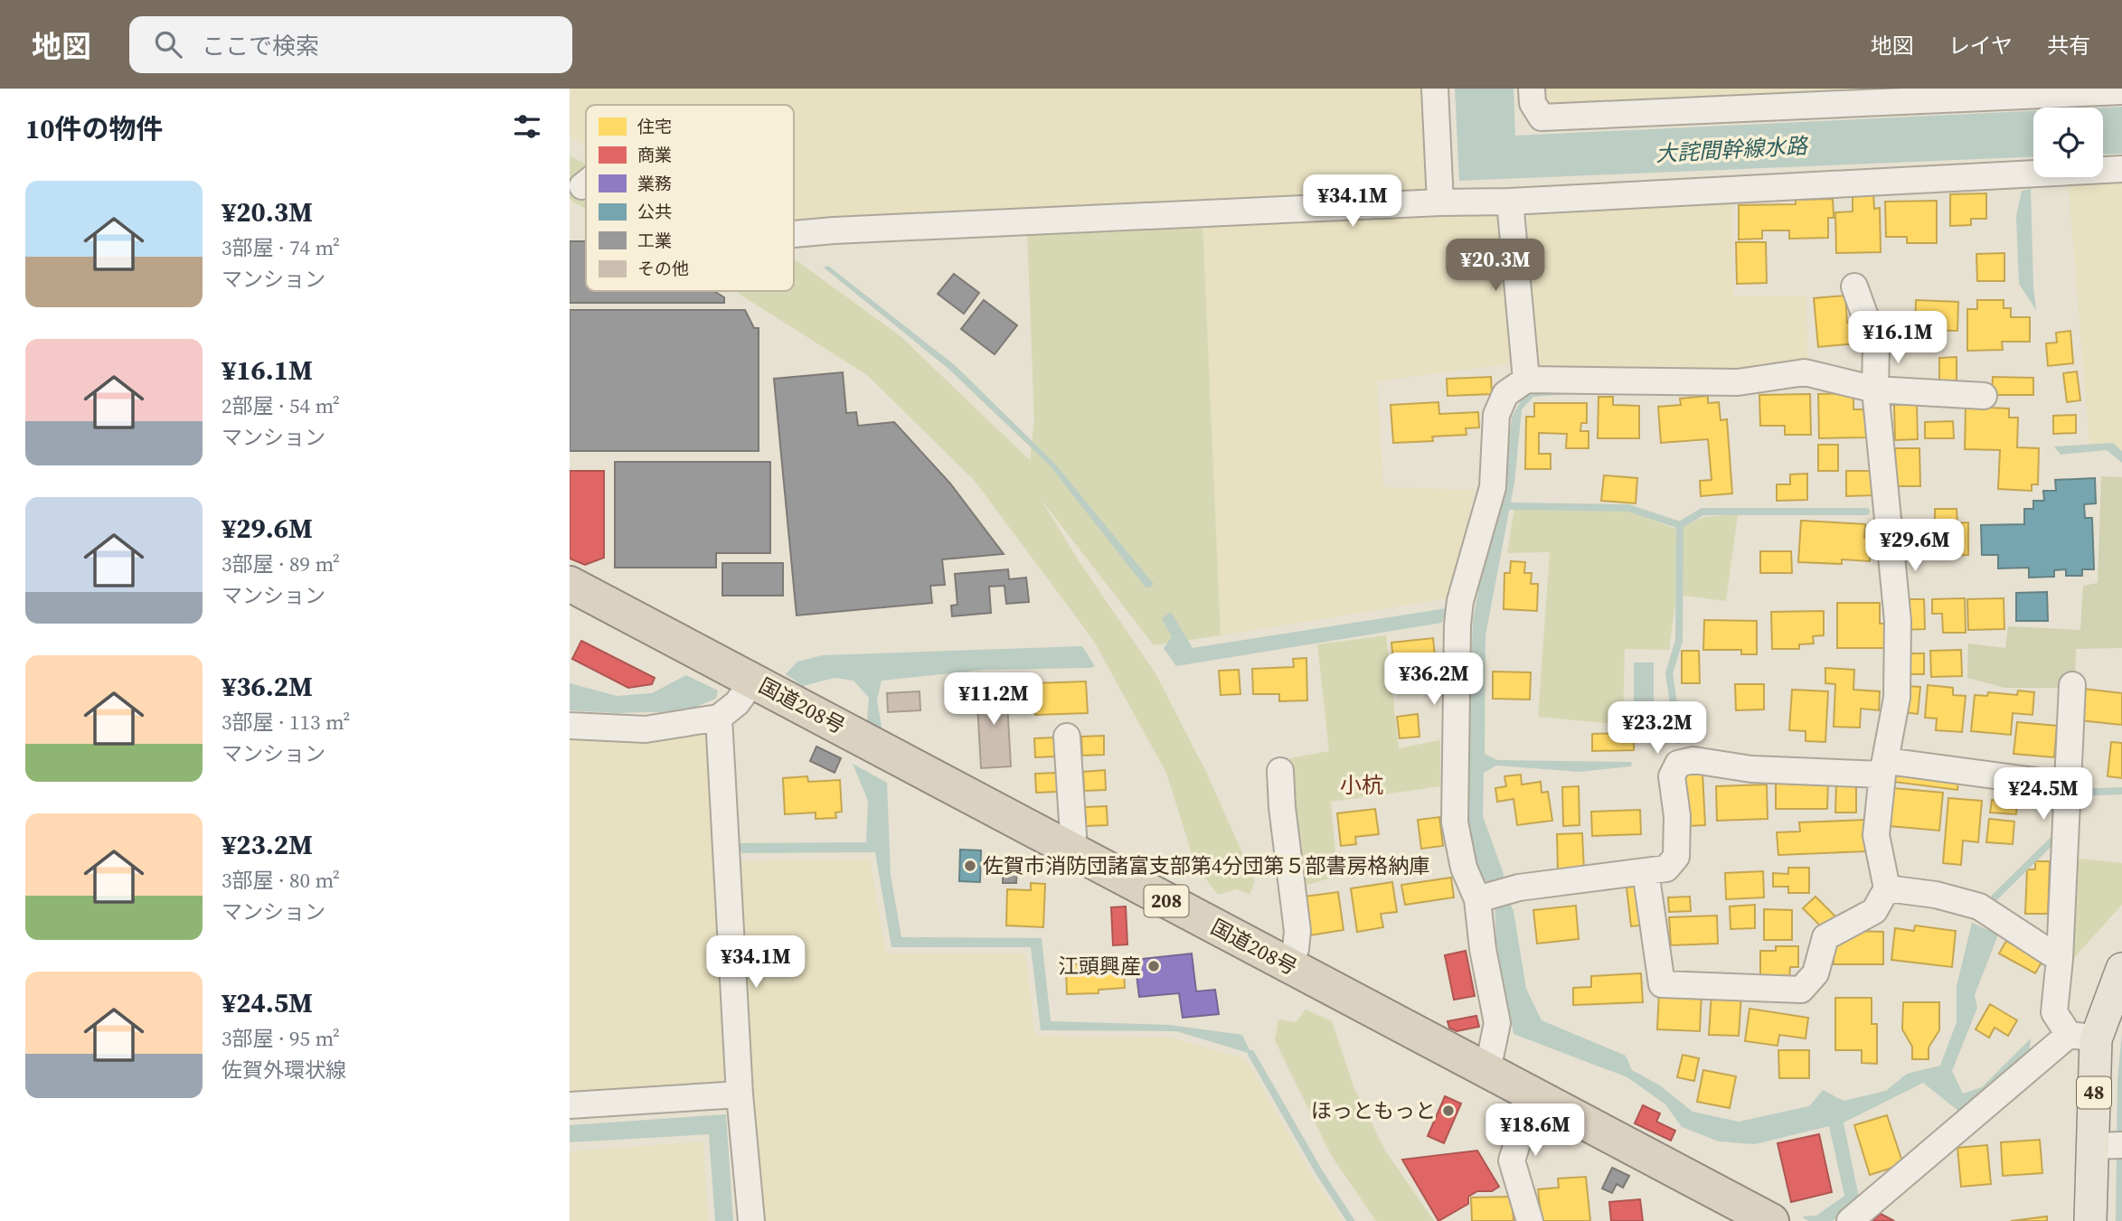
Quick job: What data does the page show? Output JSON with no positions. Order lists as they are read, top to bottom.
{
  "streets": {
    "highway": ["国道208号", "208"],
    "main road": ["48"]
  },
  "districts": ["小杭"],
  "water": ["大詫間幹線水路"],
  "places": ["佐賀市消防団諸富支部第4分団第５部書房格納庫", "江頭興産", "ほっともっと"],
  "legend": [
    "住宅",
    "商業",
    "業務",
    "公共",
    "工業",
    "その他"
  ],
  "page": {
    "header": "地図",
    "search": "ここで検索",
    "nav": ["地図", "レイヤ", "共有"],
    "heading": "10件の物件",
    "list": [
      {
        "name": "¥20.3M",
        "note": "3部屋 · 74 m² · マンション"
      },
      {
        "name": "¥16.1M",
        "note": "2部屋 · 54 m² · マンション"
      },
      {
        "name": "¥29.6M",
        "note": "3部屋 · 89 m² · マンション"
      },
      {
        "name": "¥36.2M",
        "note": "3部屋 · 113 m² · マンション"
      },
      {
        "name": "¥23.2M",
        "note": "3部屋 · 80 m² · マンション"
      },
      {
        "name": "¥24.5M",
        "note": "3部屋 · 95 m² · 佐賀外環状線"
      }
    ],
    "price": [
      "¥34.1M",
      "¥20.3M",
      "¥16.1M",
      "¥29.6M",
      "¥36.2M",
      "¥11.2M",
      "¥23.2M",
      "¥24.5M",
      "¥34.1M",
      "¥18.6M"
    ]
  }
}
